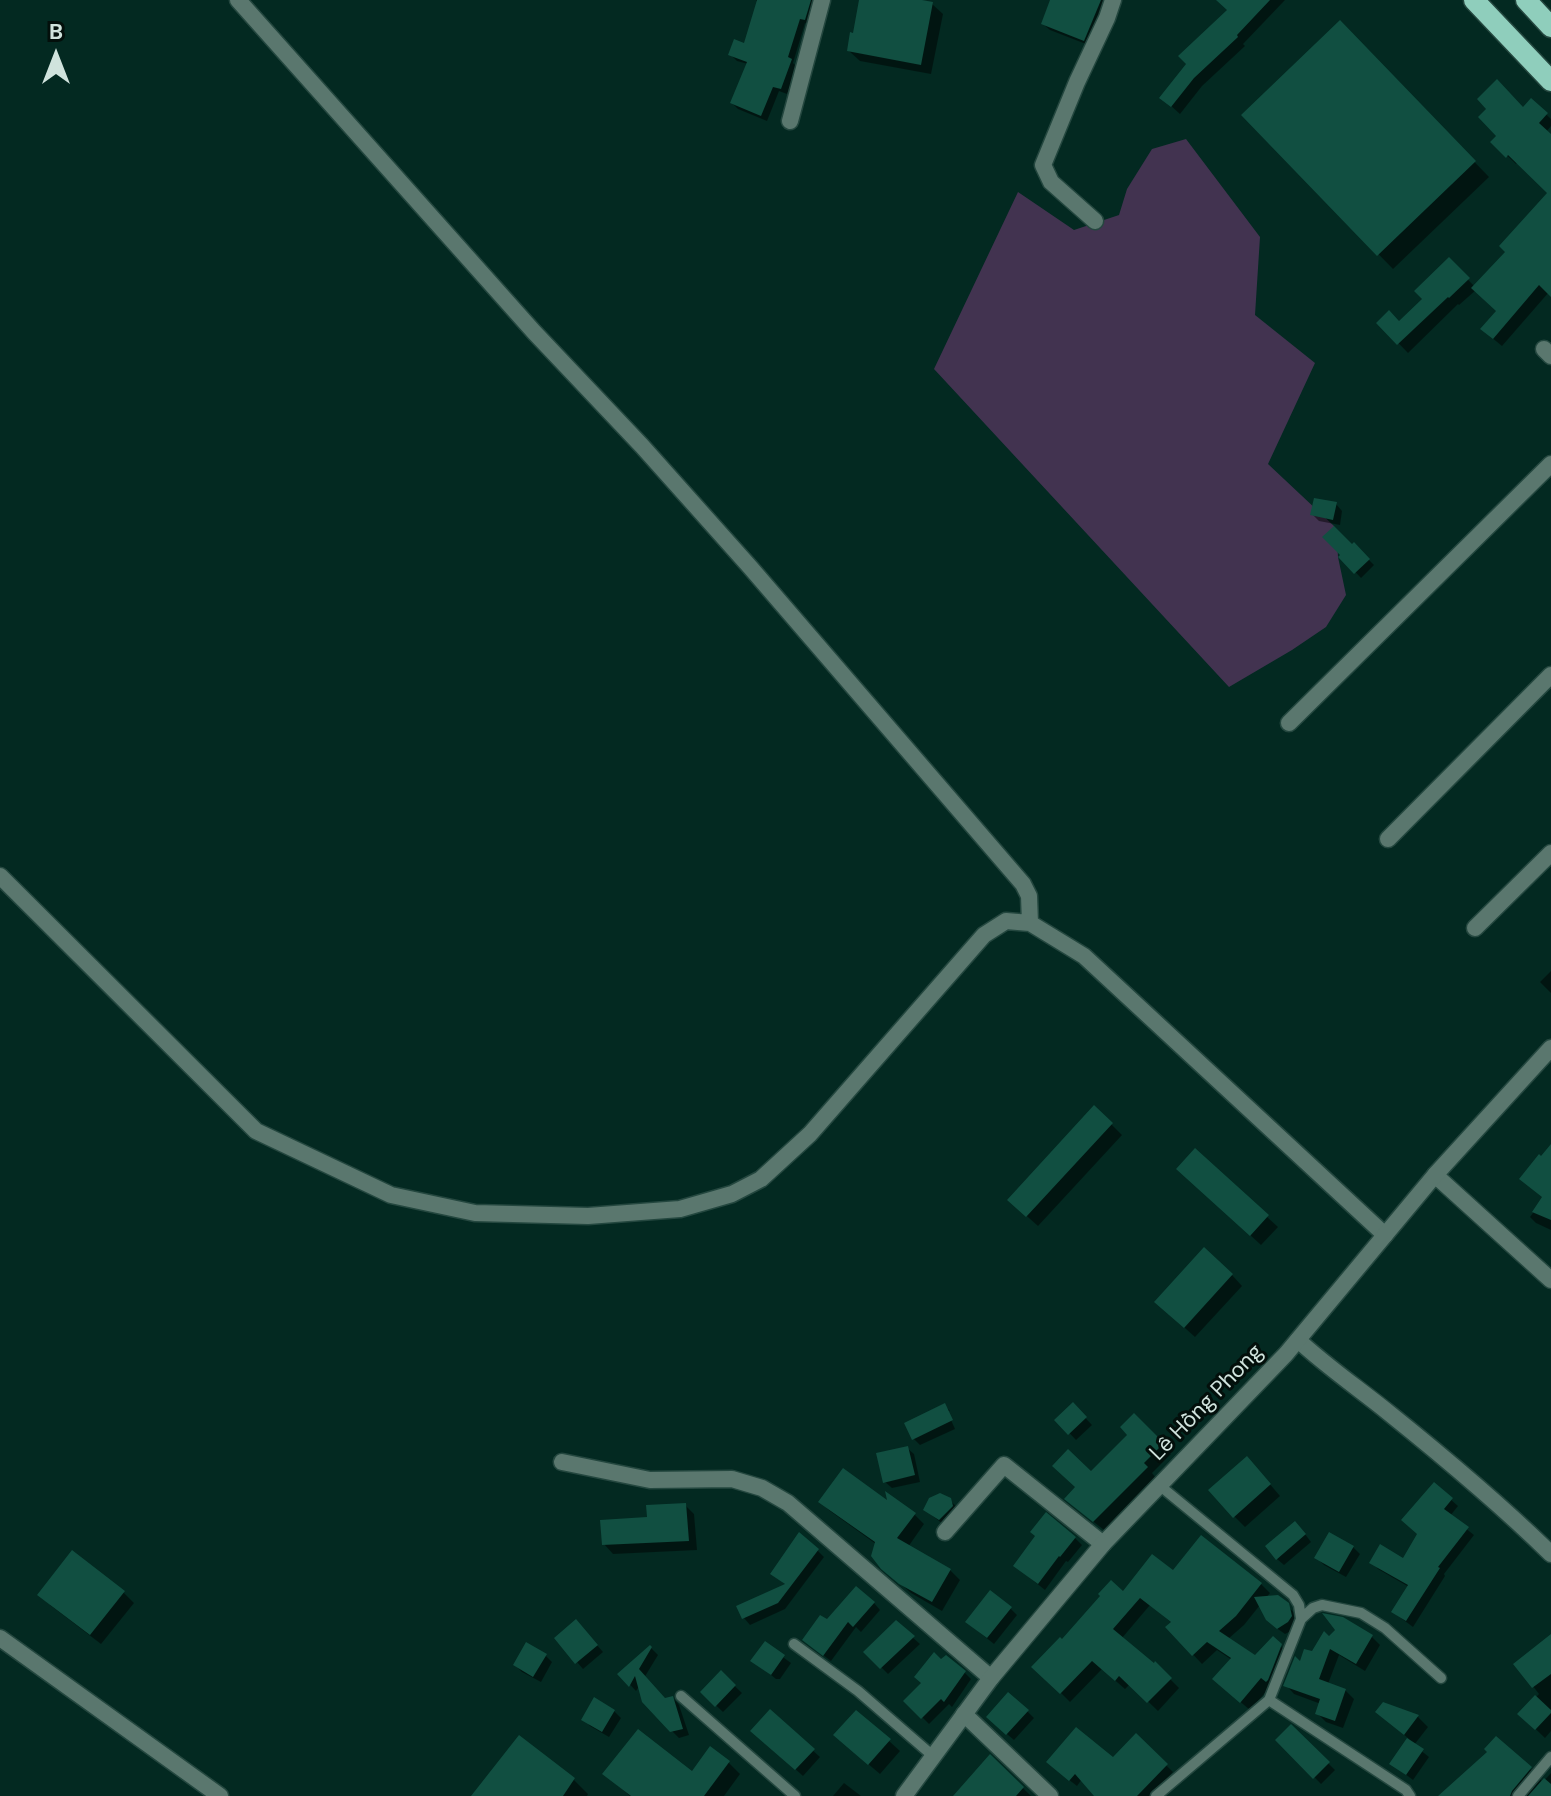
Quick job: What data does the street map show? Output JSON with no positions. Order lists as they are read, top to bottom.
{
  "streets": {
    "street": ["Lê Hồng Phong"]
  },
  "north": "top"
}
